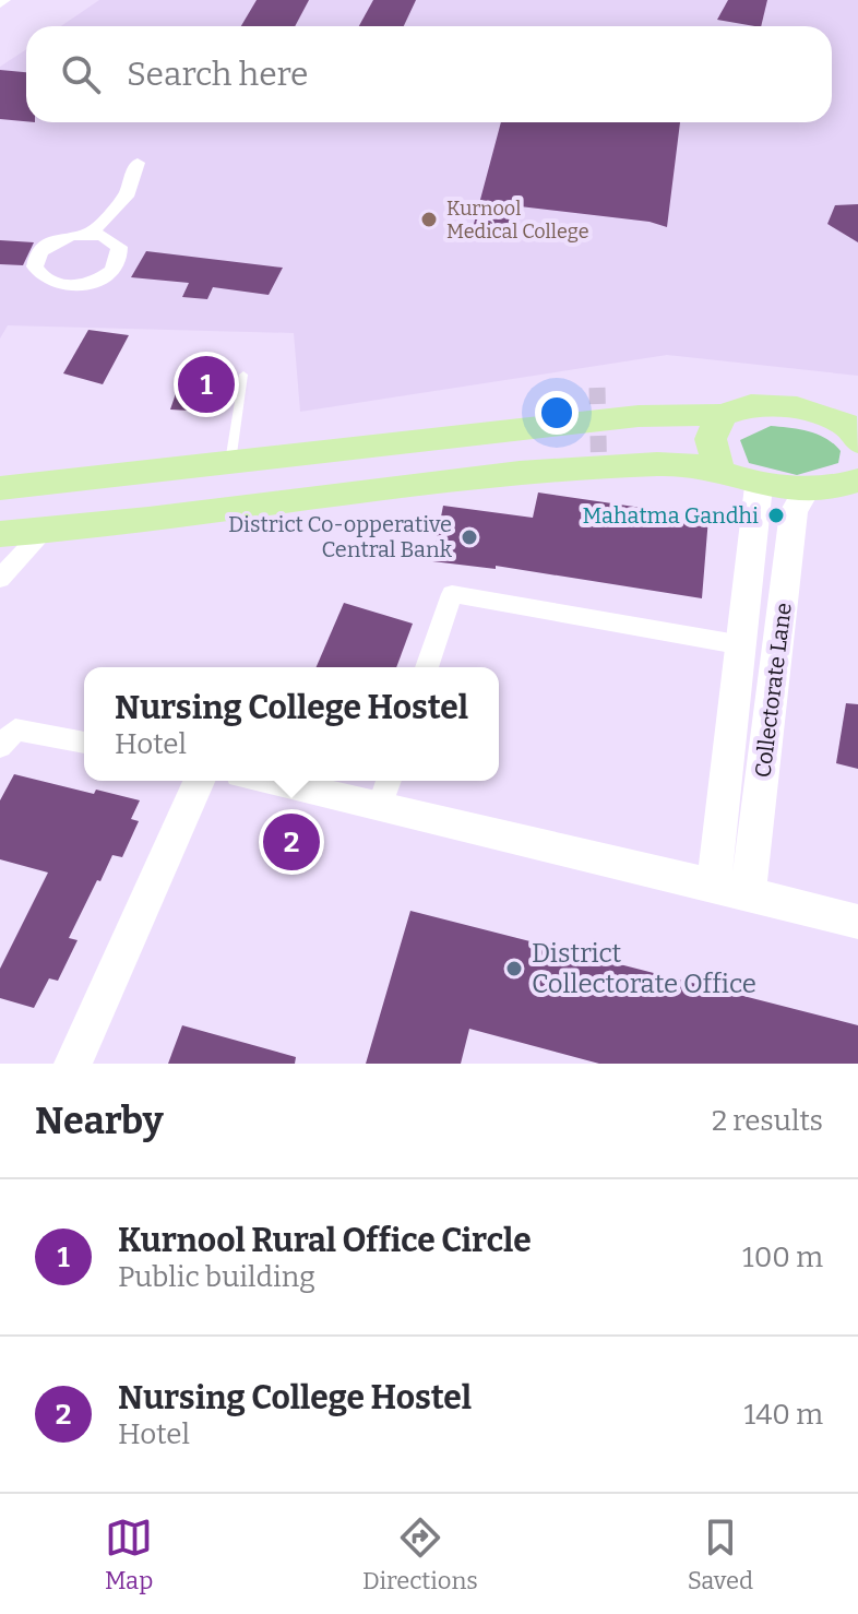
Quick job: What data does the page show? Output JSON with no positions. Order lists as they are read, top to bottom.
{
  "streets": {
    "street": ["Collectorate Lane"]
  },
  "places": [
    "Kurnool Medical College",
    "Mahatma Gandhi",
    "District Co-opperative Central Bank",
    "District Collectorate Office"
  ],
  "page": {
    "search": "Search here",
    "pins": ["1", "2"],
    "popup": ["Nursing College Hostel", "Hotel"],
    "heading": ["Nearby", "2 results"],
    "list": [
      {
        "mark": "1",
        "name": "Kurnool Rural Office Circle",
        "note": "Public building",
        "value": "100 m"
      },
      {
        "mark": "2",
        "name": "Nursing College Hostel",
        "note": "Hotel",
        "value": "140 m"
      }
    ],
    "nav": ["Map", "Directions", "Saved"]
  }
}
